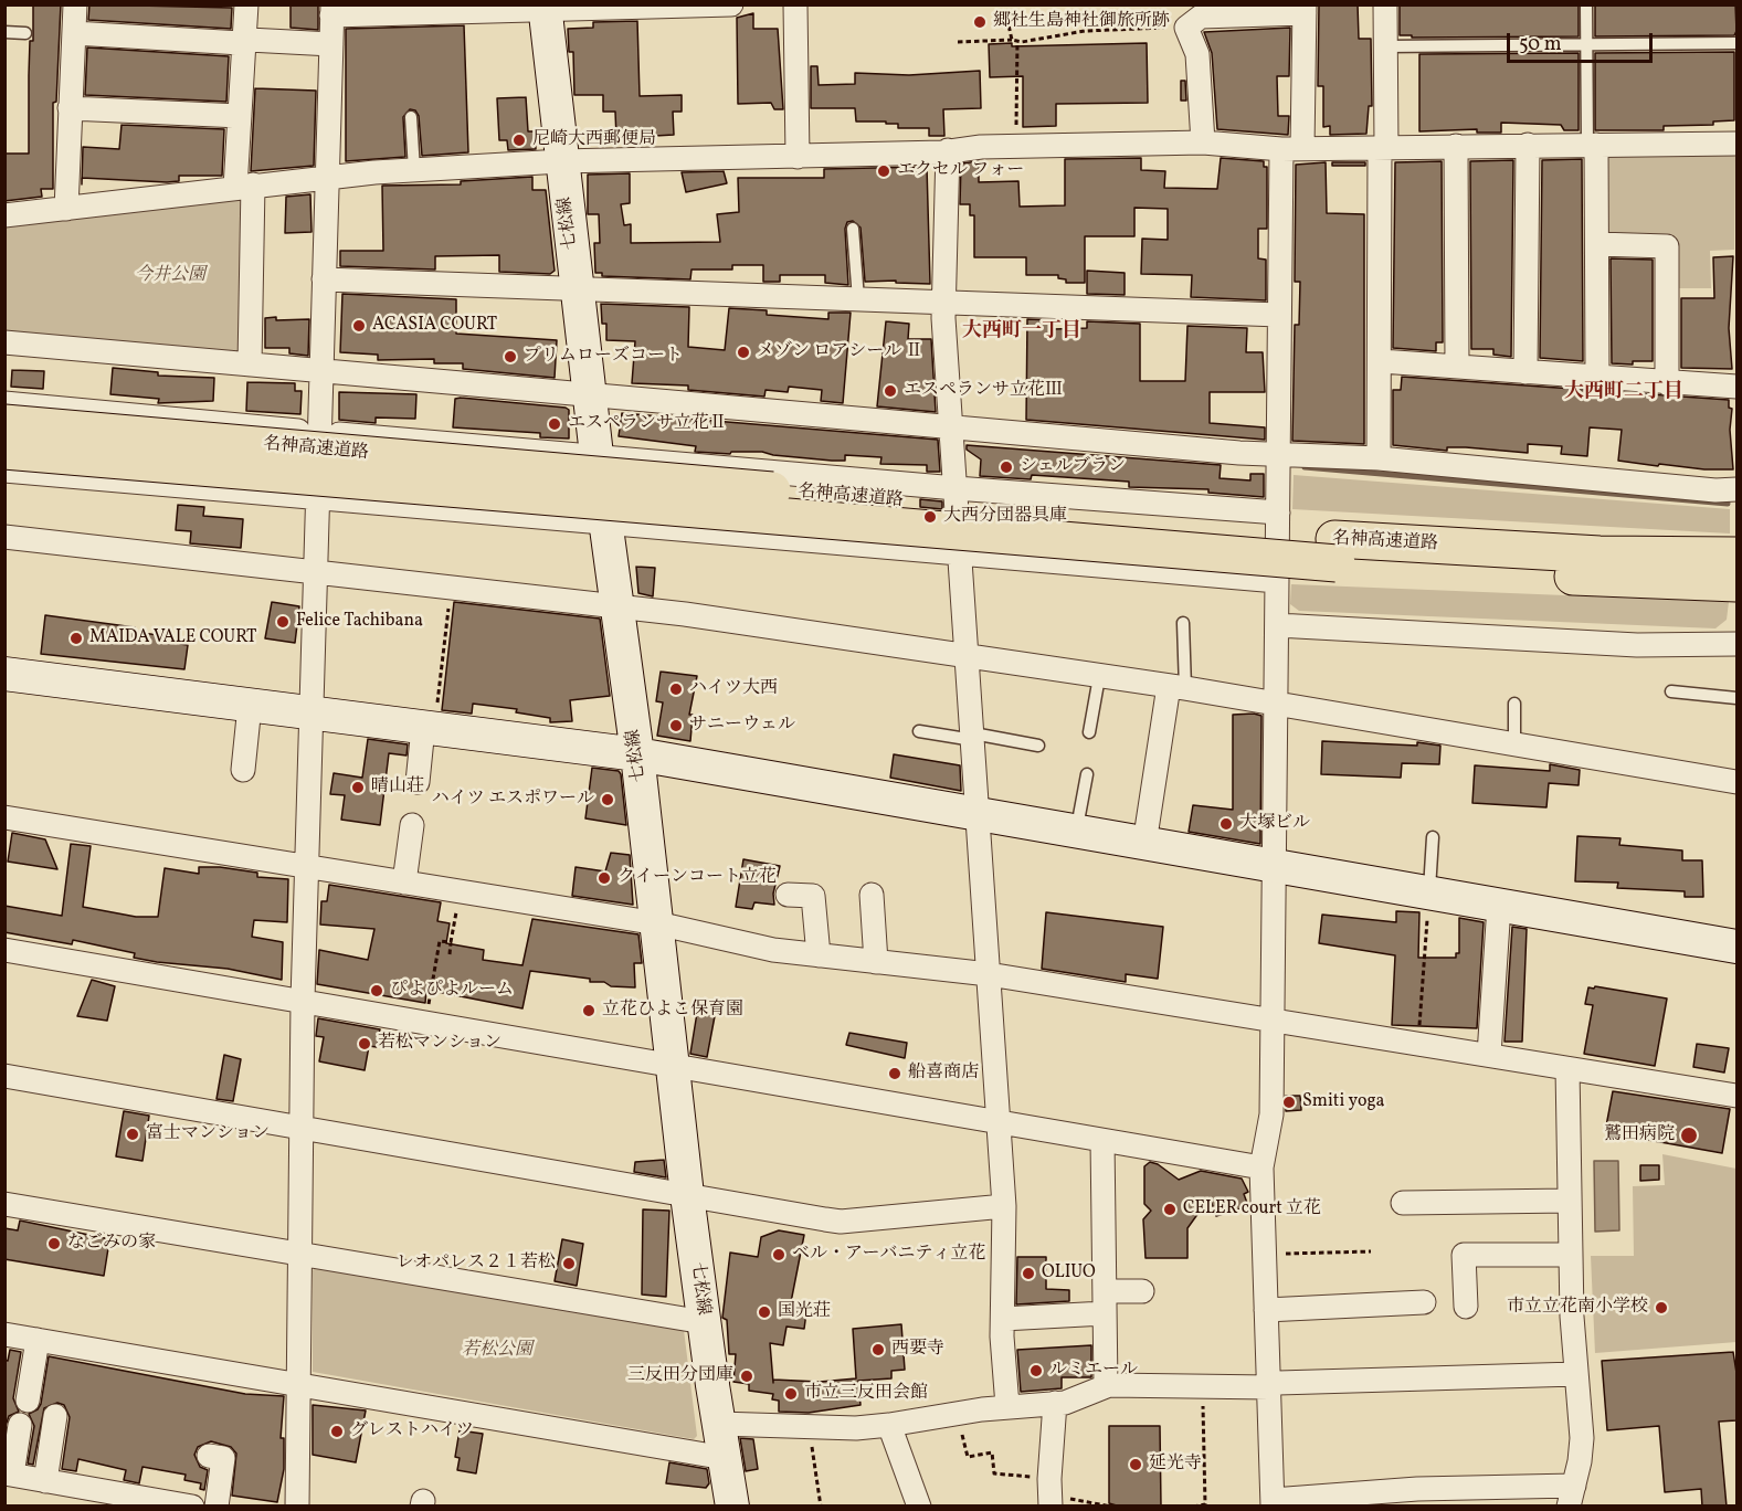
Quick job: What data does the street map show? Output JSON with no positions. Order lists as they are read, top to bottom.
{
  "streets": {
    "highway": ["名神高速道路"],
    "street": ["七松線"]
  },
  "districts": ["大西町一丁目", "大西町二丁目"],
  "parks": ["今井公園", "若松公園"],
  "places": [
    "郷社生島神社御旅所跡",
    "尼崎大西郵便局",
    "エクセル フォー",
    "ACASIA COURT",
    "メゾン ロアシール Ⅱ",
    "プリムローズコート",
    "エスペランサ立花Ⅲ",
    "エスペランサ立花Ⅱ",
    "シェルブラン",
    "大西分団器具庫",
    "Felice Tachibana",
    "MAIDA VALE COURT",
    "ハイツ大西",
    "サニーウェル",
    "晴山荘",
    "ハイツ エスポワール",
    "大塚ビル",
    "クイーンコート立花",
    "ぴよぴよルーム",
    "立花ひよこ保育園",
    "若松マンション",
    "船喜商店",
    "Smiti yoga",
    "富士マンション",
    "鷲田病院",
    "CELER court 立花",
    "なごみの家",
    "ベル・アーバニティ立花",
    "レオパレス２１若松",
    "OLIUO",
    "市立立花南小学校",
    "国光荘",
    "西要寺",
    "ルミエール",
    "三反田分団庫",
    "市立三反田会館",
    "グレストハイツ",
    "延光寺"
  ],
  "scale_bar": "50 m"
}
